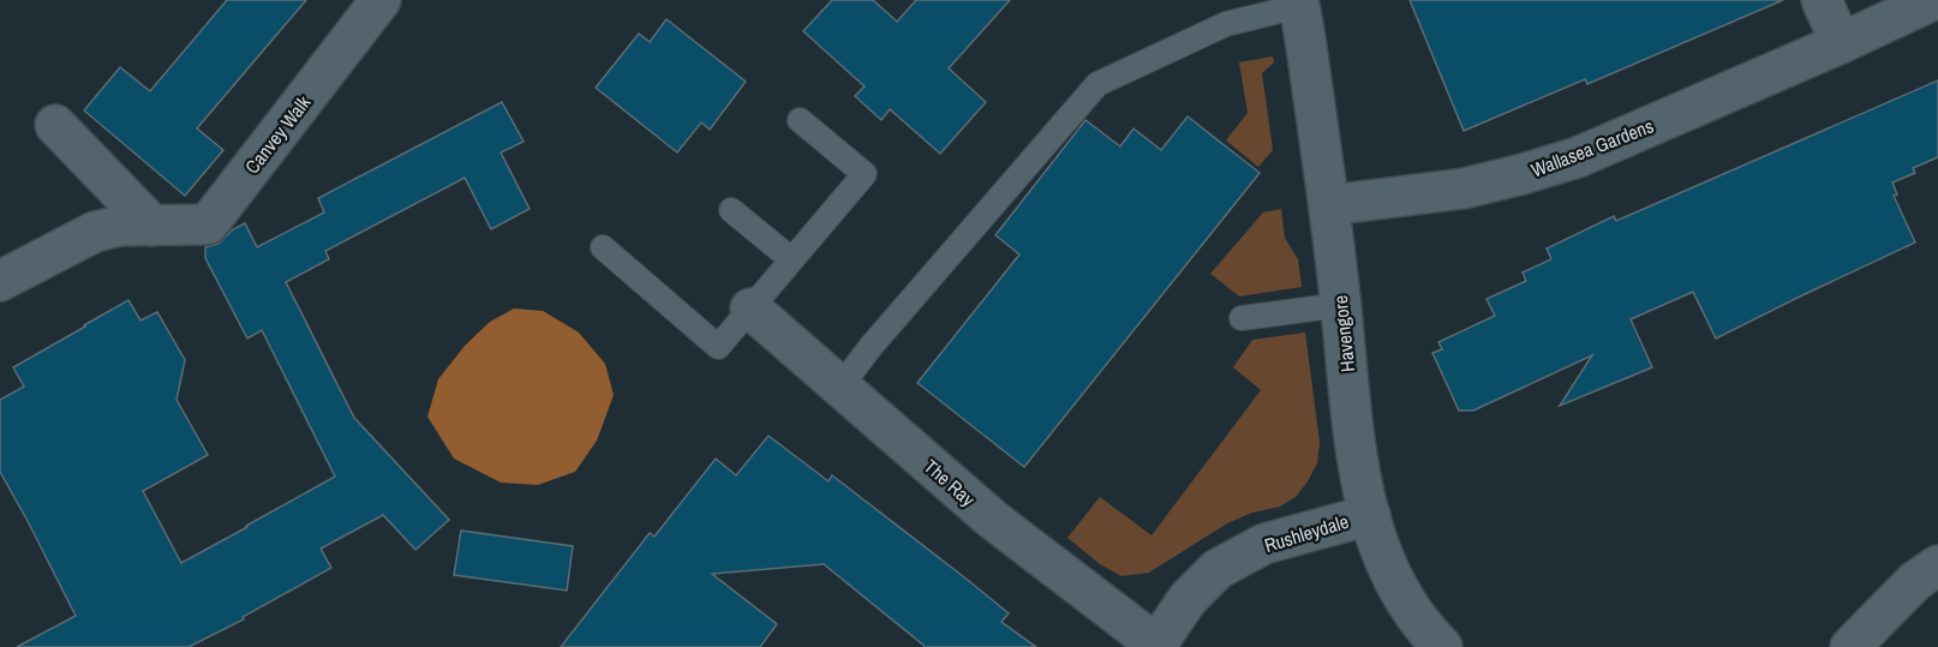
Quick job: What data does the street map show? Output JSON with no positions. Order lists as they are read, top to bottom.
{
  "streets": {
    "street": [
      "Canvey Walk",
      "Wallasea Gardens",
      "Havengore",
      "The Ray",
      "Rushleydale"
    ]
  },
  "crossings": [
    ["Wallasea Gardens", "Havengore"],
    ["Havengore", "Rushleydale"],
    ["The Ray", "Rushleydale"]
  ]
}
